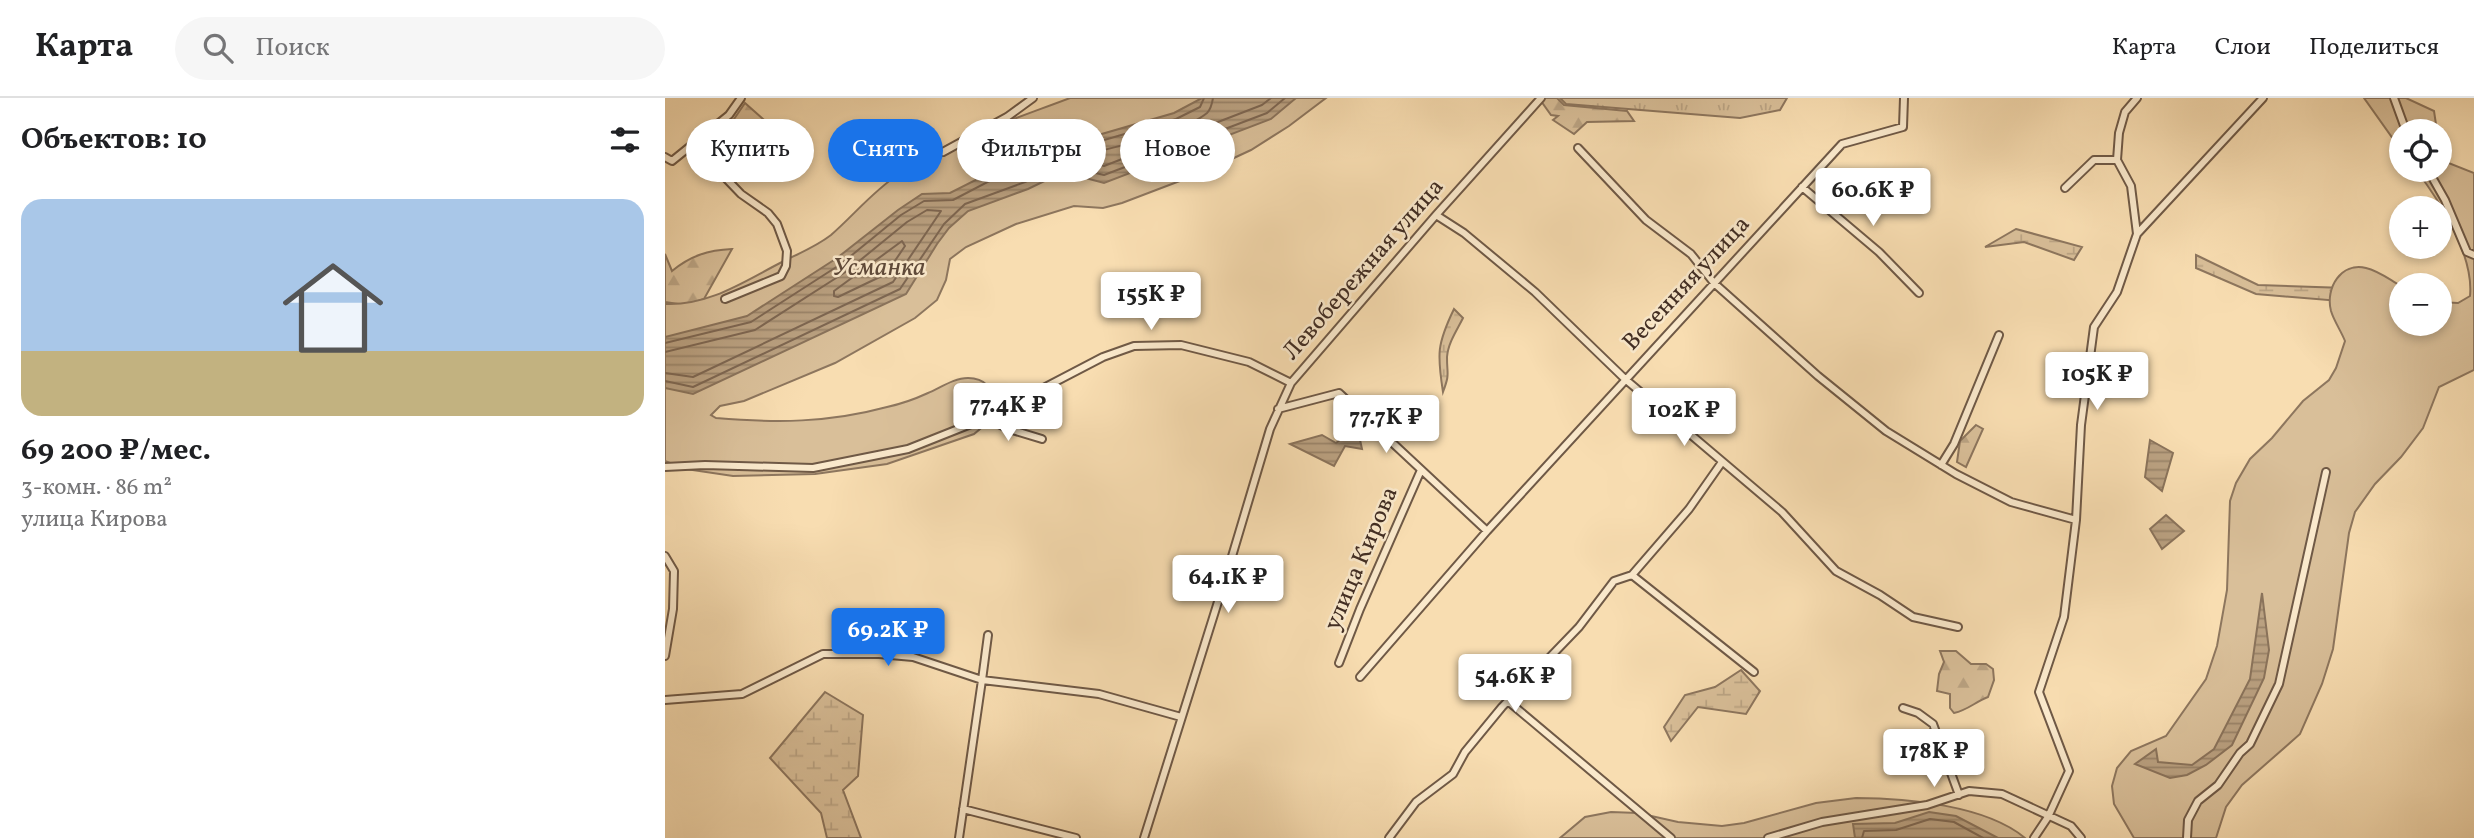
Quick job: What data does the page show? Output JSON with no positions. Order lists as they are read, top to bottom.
{
  "streets": {
    "street": ["Левобережная улица", "Весенняя улица", "улица Кирова"]
  },
  "water": ["Усманка"],
  "page": {
    "header": "Карта",
    "search": "Поиск",
    "nav": ["Карта", "Слои", "Поделиться"],
    "heading": "Объектов: 10",
    "map_buttons": ["+", "−"],
    "chip": [
      "Купить",
      "Снять",
      "Фильтры",
      "Новое"
    ],
    "price": [
      "60.6K ₽",
      "155K ₽",
      "105K ₽",
      "77.4K ₽",
      "102K ₽",
      "77.7K ₽",
      "64.1K ₽",
      "69.2K ₽",
      "54.6K ₽",
      "178K ₽"
    ],
    "list": [
      {
        "name": "69 200 ₽/мес.",
        "note": "3-комн. · 86 m² · улица Кирова"
      }
    ]
  }
}
